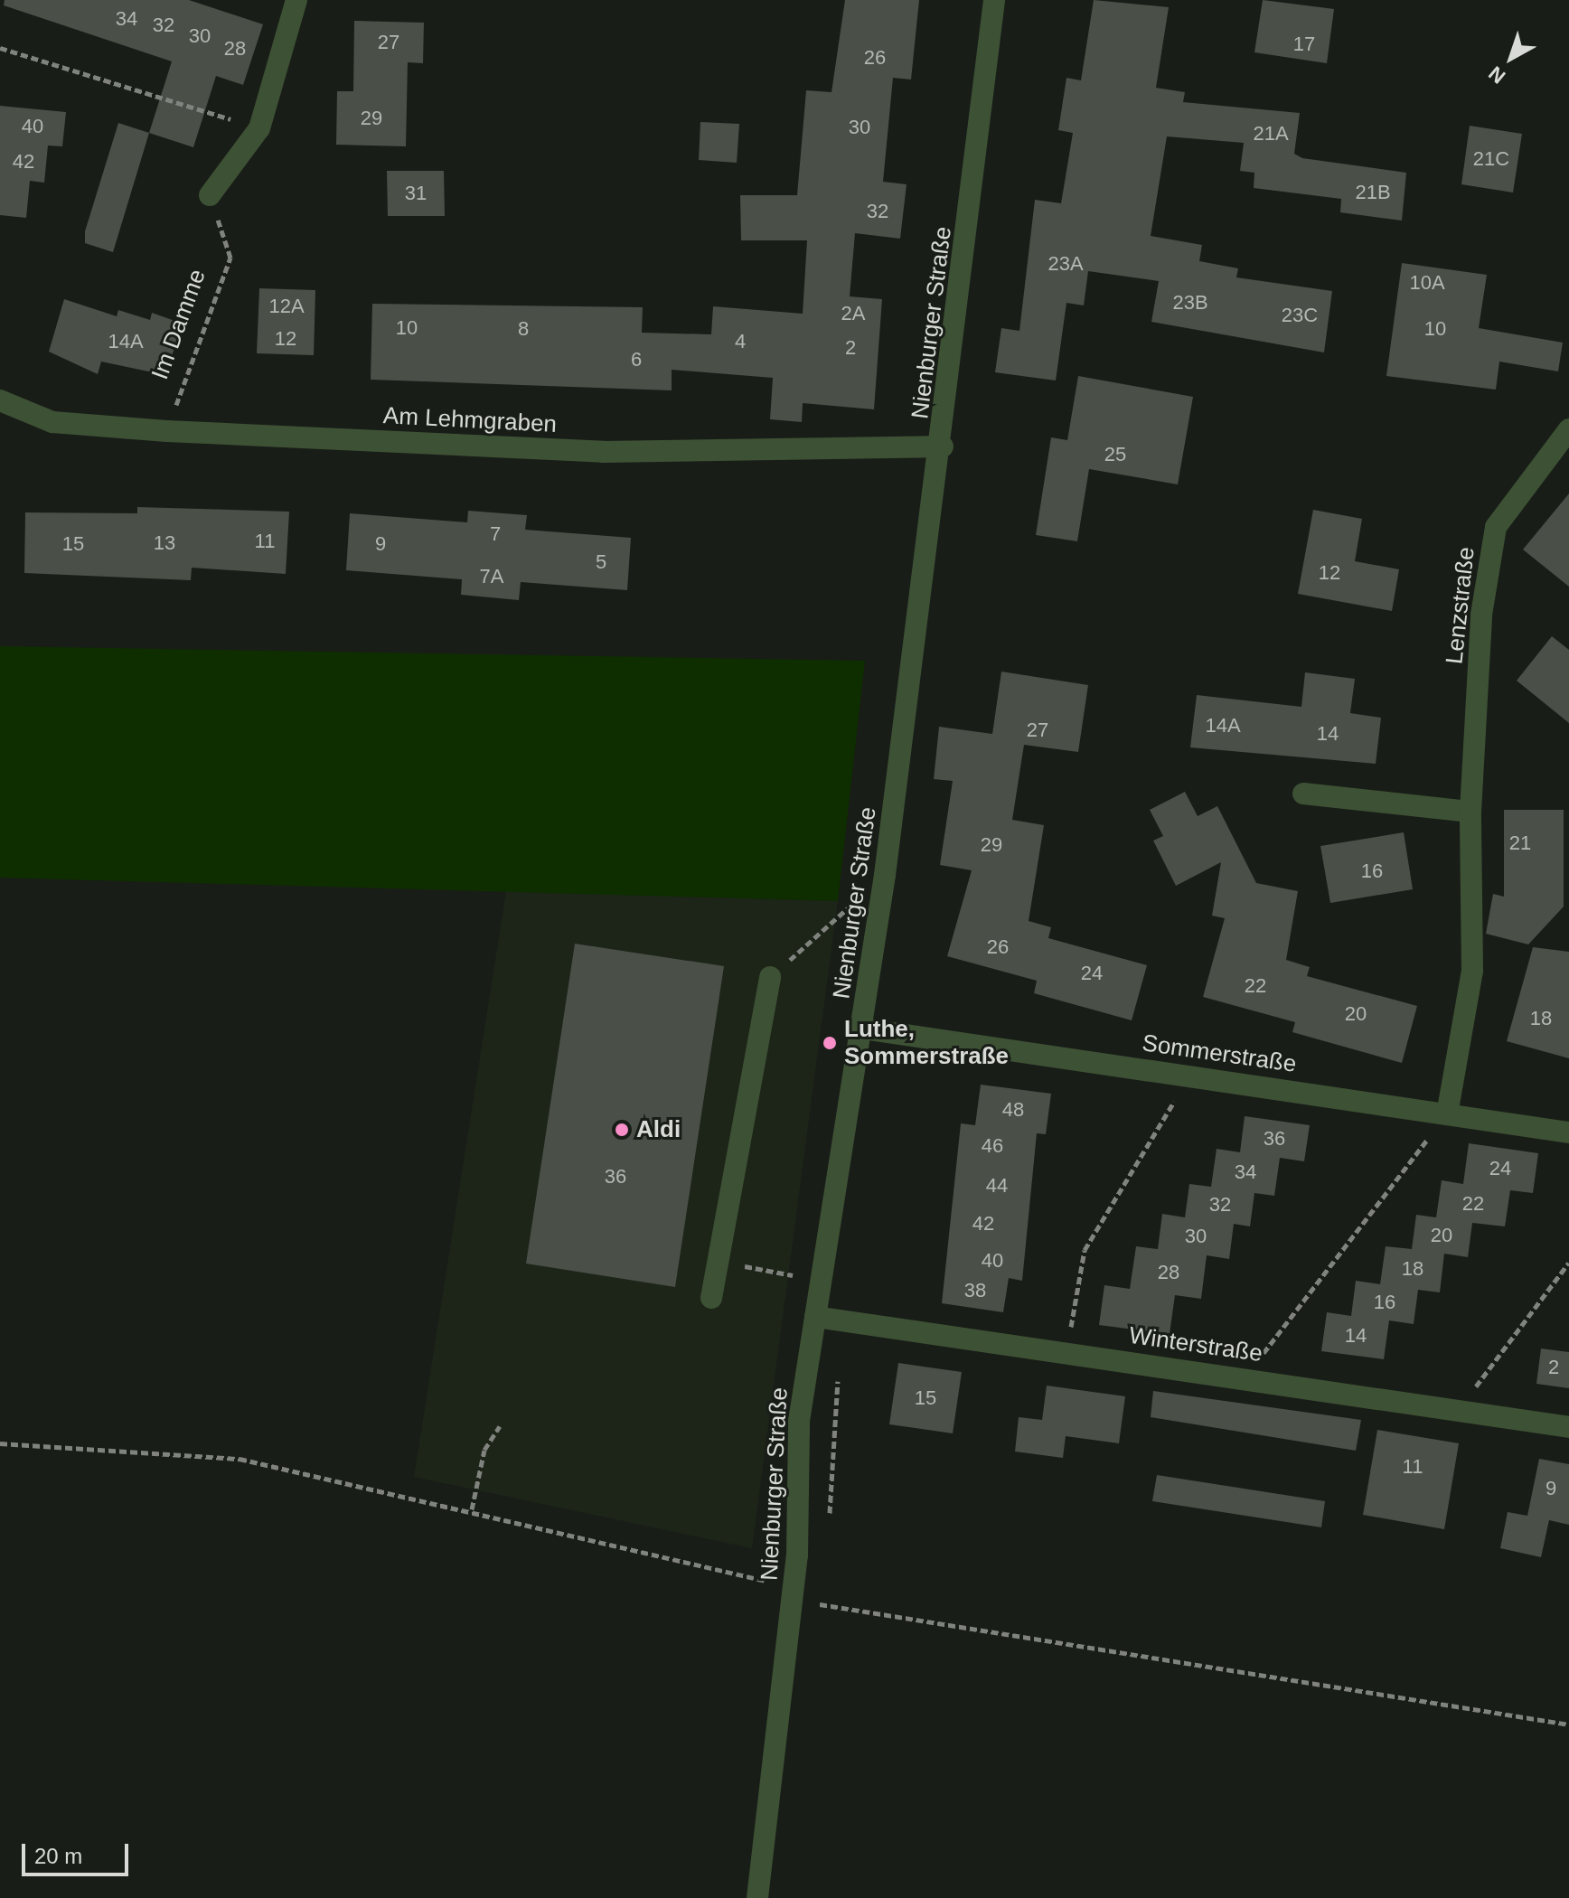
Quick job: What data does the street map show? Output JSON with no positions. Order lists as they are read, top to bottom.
{
  "streets": {
    "street": [
      "Nienburger Straße",
      "Am Lehmgraben",
      "Lenzstraße",
      "Sommerstraße",
      "Winterstraße"
    ],
    "path": ["Im Damme"]
  },
  "crossings": [
    ["Nienburger Straße", "Am Lehmgraben"],
    ["Nienburger Straße", "Sommerstraße"],
    ["Nienburger Straße", "Winterstraße"],
    ["Im Damme", "Am Lehmgraben"],
    ["Lenzstraße", "Sommerstraße"]
  ],
  "places": ["Luthe, Sommerstraße", "Aldi"],
  "house_numbers": [
    "34",
    "32",
    "30",
    "27",
    "17",
    "28",
    "26",
    "29",
    "40",
    "30",
    "21A",
    "21C",
    "42",
    "21B",
    "31",
    "32",
    "23A",
    "10A",
    "23B",
    "12A",
    "2A",
    "23C",
    "10",
    "8",
    "10",
    "12",
    "14A",
    "4",
    "2",
    "6",
    "25",
    "7",
    "11",
    "13",
    "15",
    "9",
    "5",
    "12",
    "7A",
    "14A",
    "27",
    "14",
    "21",
    "29",
    "16",
    "26",
    "24",
    "22",
    "20",
    "18",
    "48",
    "36",
    "46",
    "24",
    "34",
    "36",
    "44",
    "22",
    "32",
    "42",
    "20",
    "30",
    "40",
    "18",
    "28",
    "38",
    "16",
    "14",
    "2",
    "15",
    "11",
    "9"
  ],
  "scale_bar": "20 m",
  "north": "bottom left"
}
